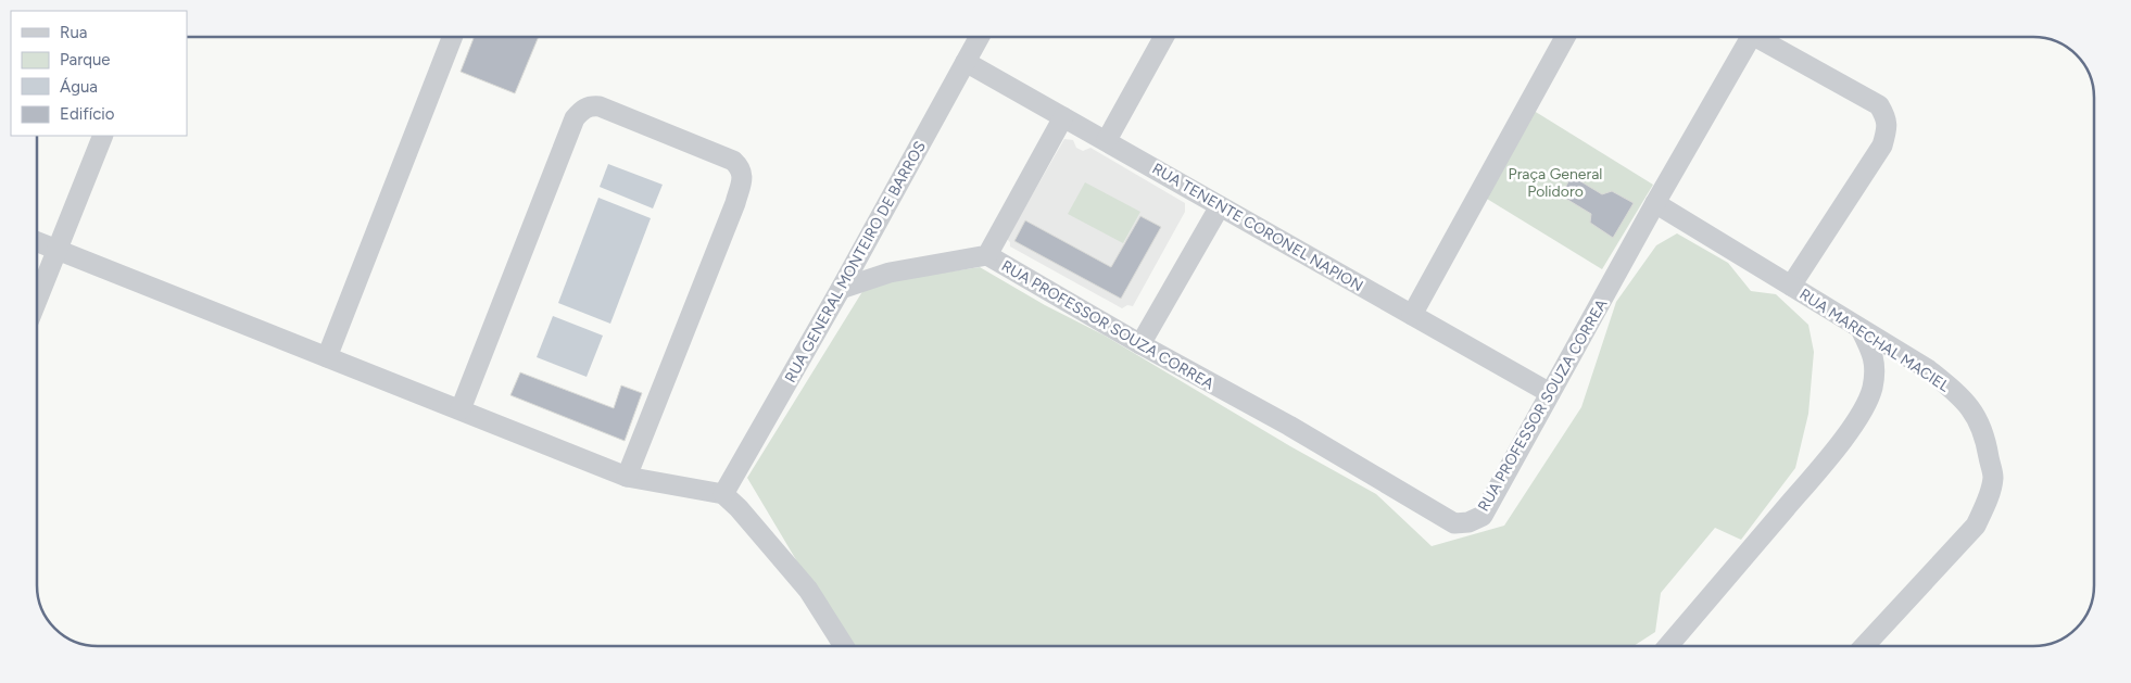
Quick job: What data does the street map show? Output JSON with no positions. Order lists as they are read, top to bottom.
{
  "streets": {
    "street": [
      "RUA TENENTE CORONEL NAPION",
      "RUA GENERAL MONTEIRO DE BARROS",
      "RUA PROFESSOR SOUZA CORREA",
      "RUA MARECHAL MACIEL"
    ]
  },
  "crossings": [
    ["RUA TENENTE CORONEL NAPION", "RUA GENERAL MONTEIRO DE BARROS"],
    ["RUA TENENTE CORONEL NAPION", "RUA PROFESSOR SOUZA CORREA"],
    ["RUA PROFESSOR SOUZA CORREA", "RUA MARECHAL MACIEL"]
  ],
  "parks": ["Praça General Polidoro"],
  "legend": [
    "Rua",
    "Parque",
    "Água",
    "Edifício"
  ]
}
